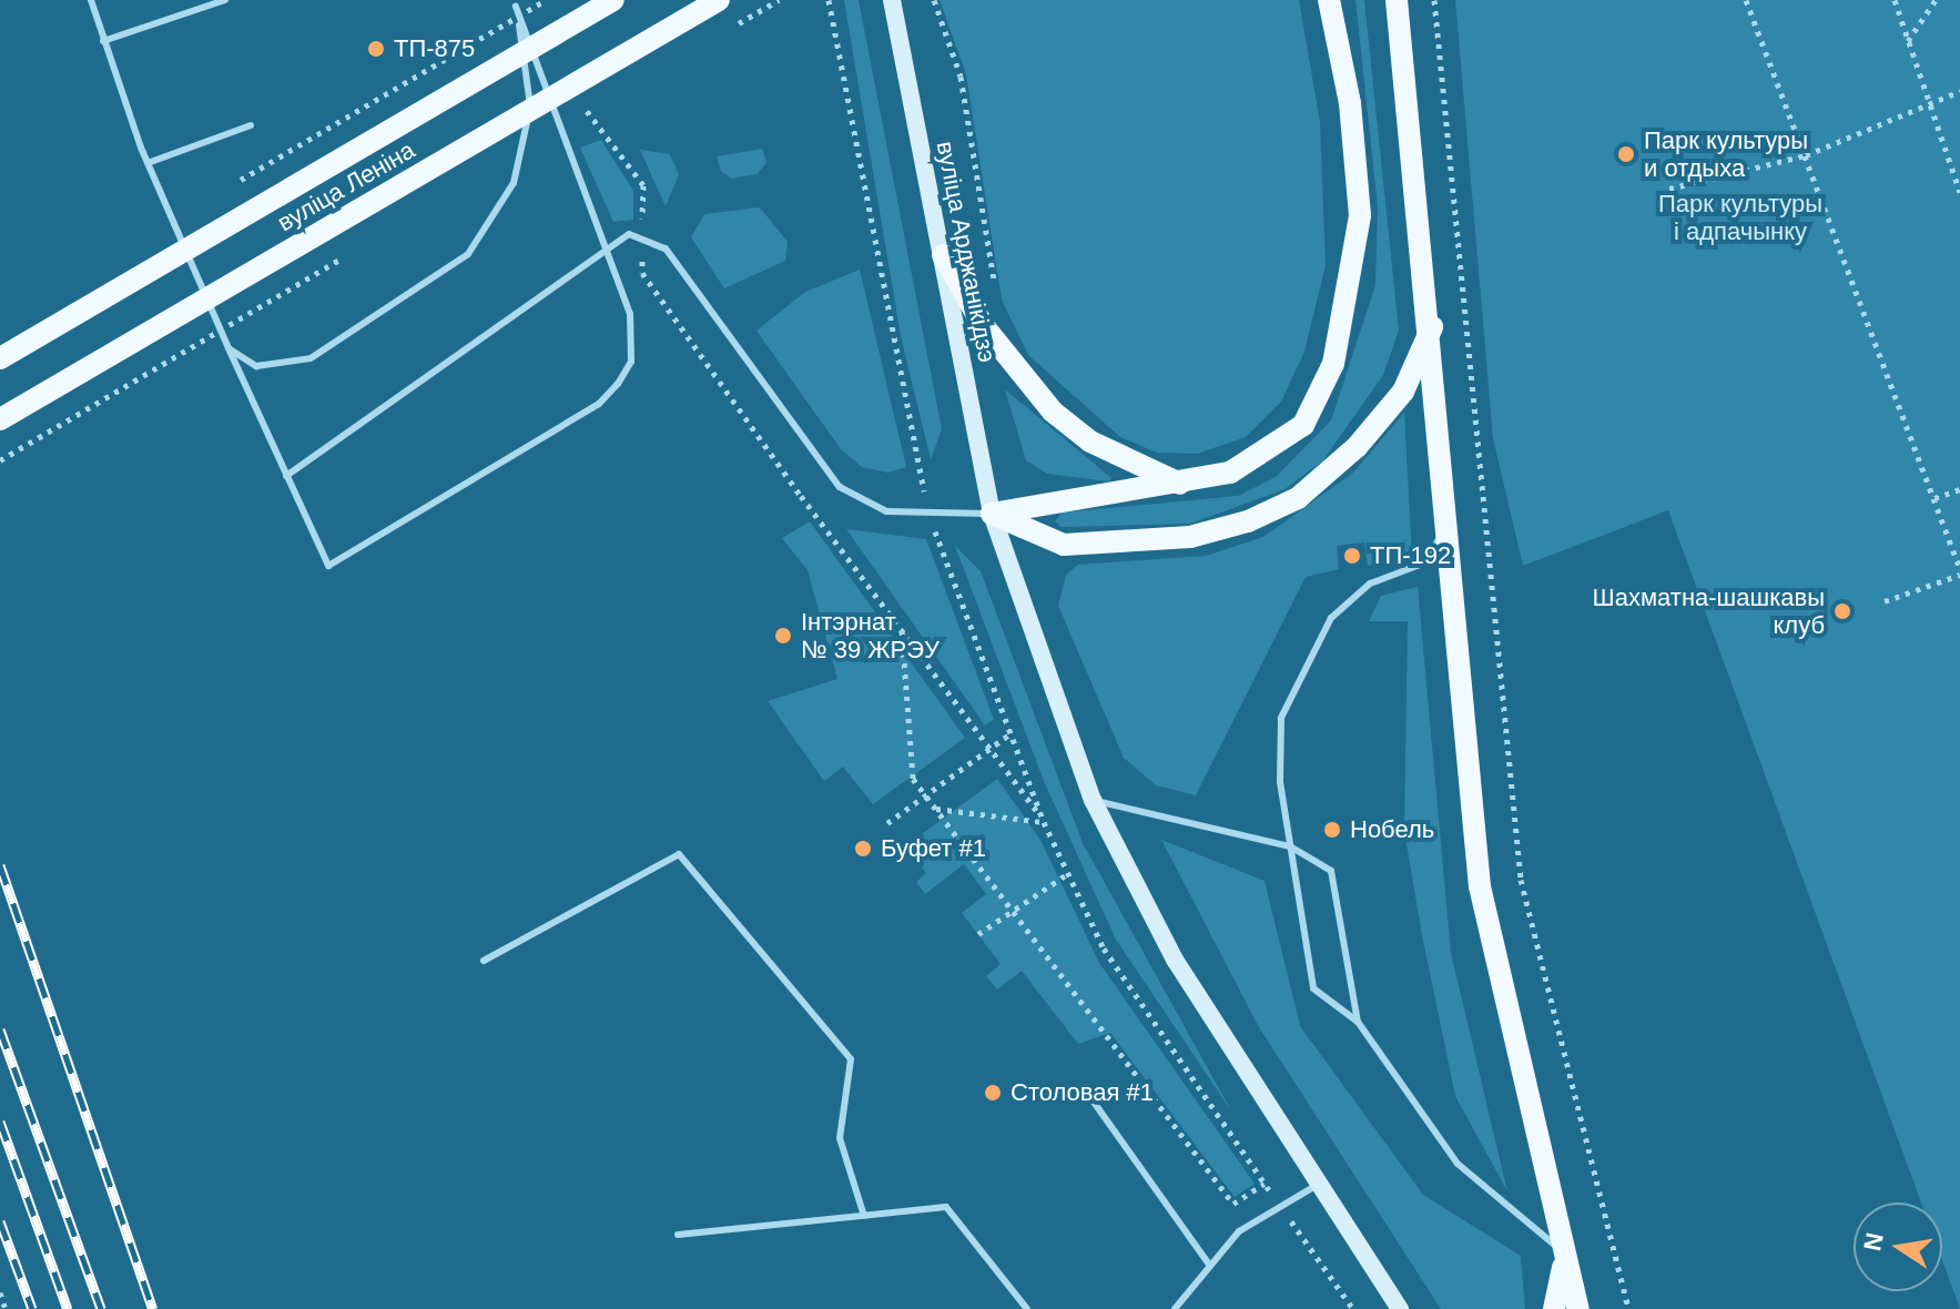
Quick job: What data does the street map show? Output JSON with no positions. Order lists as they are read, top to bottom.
{
  "streets": {
    "main road": ["вуліца Леніна", "вуліца Арджанікідзэ"]
  },
  "parks": ["Парк культуры і адпачынку"],
  "places": [
    "ТП-875",
    "Парк культуры и отдыха",
    "ТП-192",
    "Шахматна-шашкавы клуб",
    "Інтэрнат № 39 ЖРЭУ",
    "Нобель",
    "Буфет #1",
    "Столовая #1"
  ],
  "north": "left"
}
